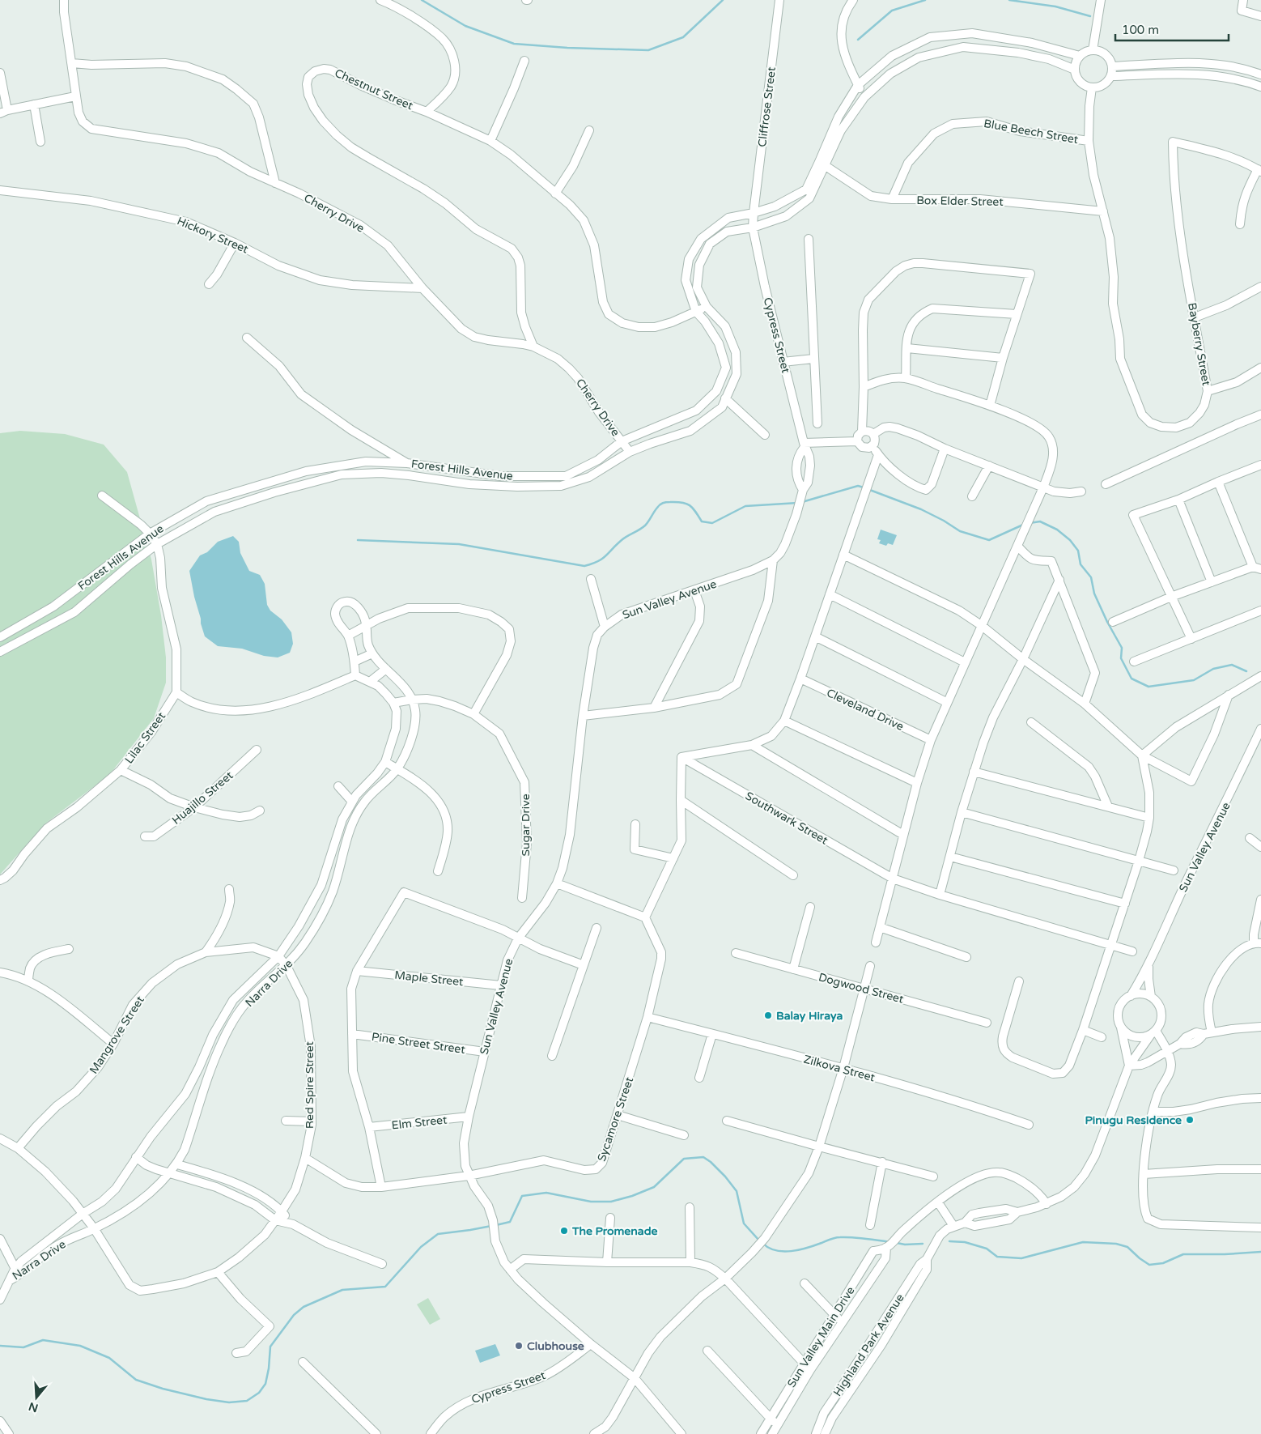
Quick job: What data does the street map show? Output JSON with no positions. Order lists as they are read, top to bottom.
{
  "streets": {
    "street": [
      "Chestnut Street",
      "Cliffrose Street",
      "Blue Beech Street",
      "Box Elder Street",
      "Cherry Drive",
      "Hickory Street",
      "Cypress Street",
      "Bayberry Street",
      "Forest Hills Avenue",
      "Sun Valley Avenue",
      "Cleveland Drive",
      "Lilac Street",
      "Huajillo Street",
      "Southwark Street",
      "Sugar Drive",
      "Maple Street",
      "Narra Drive",
      "Dogwood Street",
      "Mangrove Street",
      "Pine Street Street",
      "Zilkova Street",
      "Red Spire Street",
      "Sycamore Street",
      "Elm Street",
      "Sun Valley Main Drive",
      "Highland Park Avenue"
    ]
  },
  "crossings": [
    ["Chestnut Street", "Cherry Drive"],
    ["Chestnut Street", "Forest Hills Avenue"],
    ["Cliffrose Street", "Cypress Street"],
    ["Cliffrose Street", "Forest Hills Avenue"],
    ["Blue Beech Street", "Box Elder Street"],
    ["Blue Beech Street", "Bayberry Street"],
    ["Box Elder Street", "Bayberry Street"],
    ["Box Elder Street", "Forest Hills Avenue"],
    ["Cherry Drive", "Hickory Street"],
    ["Cherry Drive", "Forest Hills Avenue"],
    ["Cypress Street", "Forest Hills Avenue"],
    ["Cypress Street", "Sun Valley Avenue"],
    ["Bayberry Street", "Forest Hills Avenue"],
    ["Sun Valley Avenue", "Maple Street"],
    ["Sun Valley Avenue", "Pine Street Street"],
    ["Sun Valley Avenue", "Sycamore Street"],
    ["Sun Valley Avenue", "Elm Street"],
    ["Sugar Drive", "Narra Drive"],
    ["Narra Drive", "Mangrove Street"],
    ["Narra Drive", "Red Spire Street"],
    ["Mangrove Street", "Red Spire Street"],
    ["Zilkova Street", "Sycamore Street"],
    ["Red Spire Street", "Sycamore Street"],
    ["Sun Valley Main Drive", "Highland Park Avenue"]
  ],
  "places": [
    "Balay Hiraya",
    "Pinugu Residence",
    "The Promenade",
    "Clubhouse"
  ],
  "scale_bar": "100 m",
  "north": "bottom"
}
